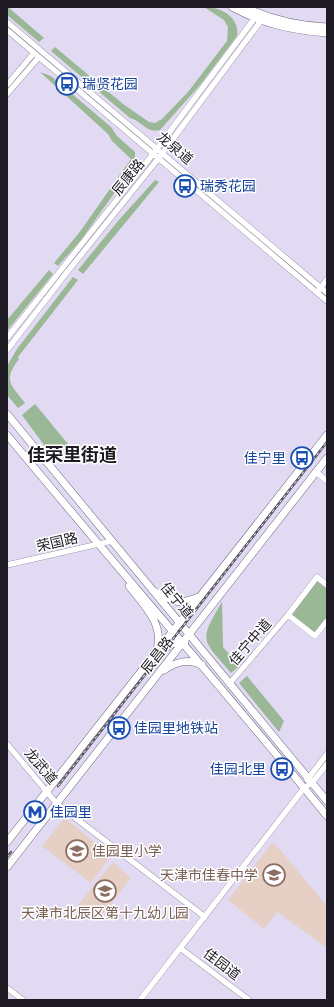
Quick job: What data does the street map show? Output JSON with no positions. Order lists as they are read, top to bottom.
{
  "streets": {
    "main road": ["佳宁道", "辰昌路"],
    "street": [
      "龙泉道",
      "辰康路",
      "荣国路",
      "佳宁中道",
      "龙武道",
      "佳园道"
    ]
  },
  "crossings": [
    ["龙泉道", "辰康路"],
    ["荣国路", "佳宁道"],
    ["佳宁道", "佳宁中道"],
    ["佳宁道", "辰昌路"],
    ["辰昌路", "龙武道"]
  ],
  "districts": ["佳荣里街道"],
  "places": {
    "bus stop": [
      "瑞贤花园",
      "瑞秀花园",
      "佳宁里",
      "佳园里地铁站",
      "佳园北里"
    ],
    "metro station": ["佳园里"],
    "school or university": ["佳园里小学", "天津市佳春中学", "天津市北辰区第十九幼儿园"]
  }
}
